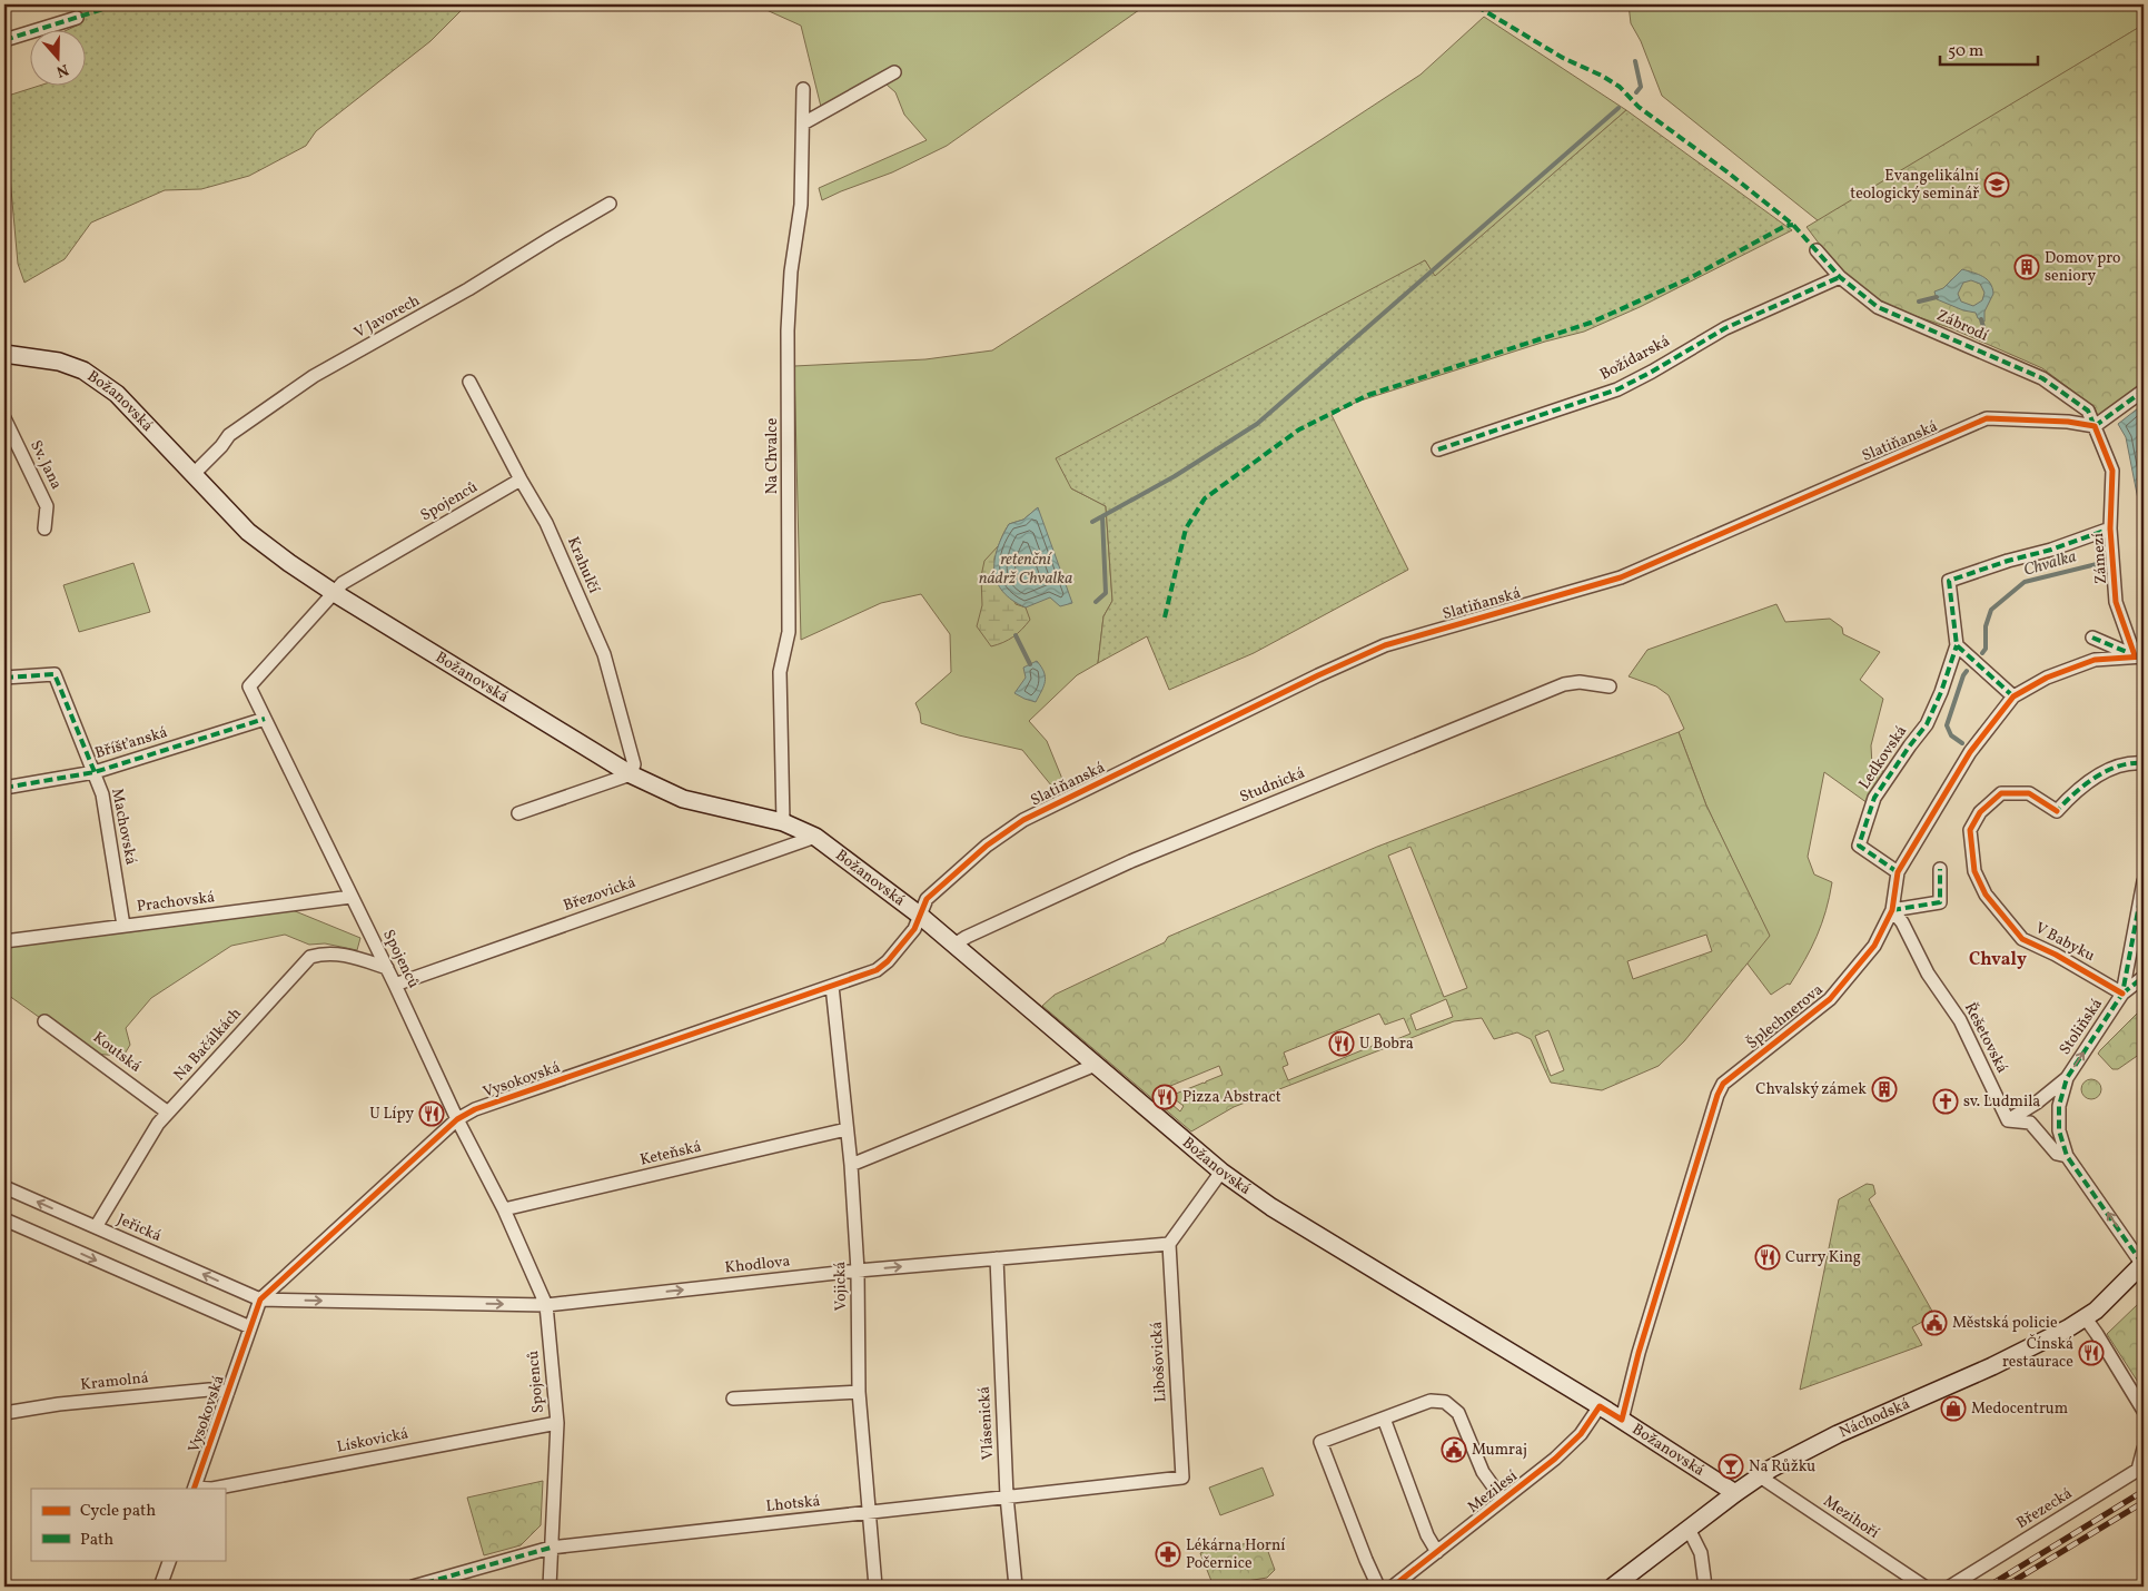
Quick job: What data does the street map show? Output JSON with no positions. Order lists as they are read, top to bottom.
{
  "streets": {
    "street": [
      "V Javorech",
      "Zábrodí",
      "Božídarská",
      "Božanovská",
      "Slatiňanská",
      "Na Chvalce",
      "Sv. Jana",
      "Spojenců",
      "Zámezí",
      "Krahulčí",
      "Bříšťanská",
      "Ledkovská",
      "Studnická",
      "Machovská",
      "Březovická",
      "Prachovská",
      "V Babyku",
      "Šplechnerova",
      "Stoliňská",
      "Řešetovská",
      "Na Bačálkách",
      "Koutská",
      "Vysokovská",
      "Keteňská",
      "Jeřická",
      "Khodlova",
      "Vojická",
      "Libošovická",
      "Kramolná",
      "Náchodská",
      "Vlásenická",
      "Lískovická",
      "Mezilesí",
      "Lhotská",
      "Březecká",
      "Mezihoří"
    ]
  },
  "crossings": [
    ["V Javorech", "Božanovská"],
    ["Zábrodí", "Božídarská"],
    ["Zábrodí", "Slatiňanská"],
    ["Zábrodí", "Zámezí"],
    ["Božanovská", "Slatiňanská"],
    ["Božanovská", "Na Chvalce"],
    ["Božanovská", "Spojenců"],
    ["Božanovská", "Krahulčí"],
    ["Božanovská", "Studnická"],
    ["Božanovská", "Březovická"],
    ["Božanovská", "Šplechnerova"],
    ["Božanovská", "Vysokovská"],
    ["Božanovská", "Náchodská"],
    ["Božanovská", "Mezilesí"],
    ["Slatiňanská", "Zámezí"],
    ["Slatiňanská", "Vysokovská"],
    ["Spojenců", "Krahulčí"],
    ["Spojenců", "Bříšťanská"],
    ["Spojenců", "Březovická"],
    ["Spojenců", "Prachovská"],
    ["Spojenců", "Na Bačálkách"],
    ["Spojenců", "Vysokovská"],
    ["Spojenců", "Keteňská"],
    ["Spojenců", "Khodlova"],
    ["Spojenců", "Lískovická"],
    ["Spojenců", "Lhotská"],
    ["Zámezí", "Ledkovská"],
    ["Zámezí", "Šplechnerova"],
    ["Bříšťanská", "Machovská"],
    ["Ledkovská", "Šplechnerova"],
    ["Machovská", "Prachovská"],
    ["V Babyku", "Stoliňská"],
    ["Šplechnerova", "Řešetovská"],
    ["Stoliňská", "Řešetovská"],
    ["Stoliňská", "Náchodská"],
    ["Na Bačálkách", "Koutská"],
    ["Na Bačálkách", "Jeřická"],
    ["Vysokovská", "Jeřická"],
    ["Vysokovská", "Khodlova"],
    ["Vysokovská", "Vojická"],
    ["Vysokovská", "Kramolná"],
    ["Vysokovská", "Lískovická"],
    ["Keteňská", "Vojická"],
    ["Jeřická", "Khodlova"],
    ["Khodlova", "Vojická"],
    ["Khodlova", "Libošovická"],
    ["Khodlova", "Vlásenická"],
    ["Vojická", "Lhotská"],
    ["Libošovická", "Lhotská"],
    ["Náchodská", "Mezihoří"],
    ["Vlásenická", "Lhotská"]
  ],
  "one_way": ["Stoliňská", "Khodlova"],
  "districts": ["Chvaly"],
  "water": ["retenční nádrž Chvalka", "Chvalka"],
  "places": {
    "school or university": ["Evangelikální teologický seminář"],
    "building": ["Domov pro seniory", "Chvalský zámek"],
    "restaurant": [
      "U Bobra",
      "Pizza Abstract",
      "U Lípy",
      "Curry King",
      "Čínská restaurace"
    ],
    "church": ["sv. Ludmila"],
    "public building": ["Městská policie", "Mumraj"],
    "shop": ["Medocentrum"],
    "bar": ["Na Růžku"],
    "pharmacy": ["Lékárna Horní Počernice"]
  },
  "legend": ["Cycle path", "Path"],
  "scale_bar": "50 m",
  "north": "bottom"
}
